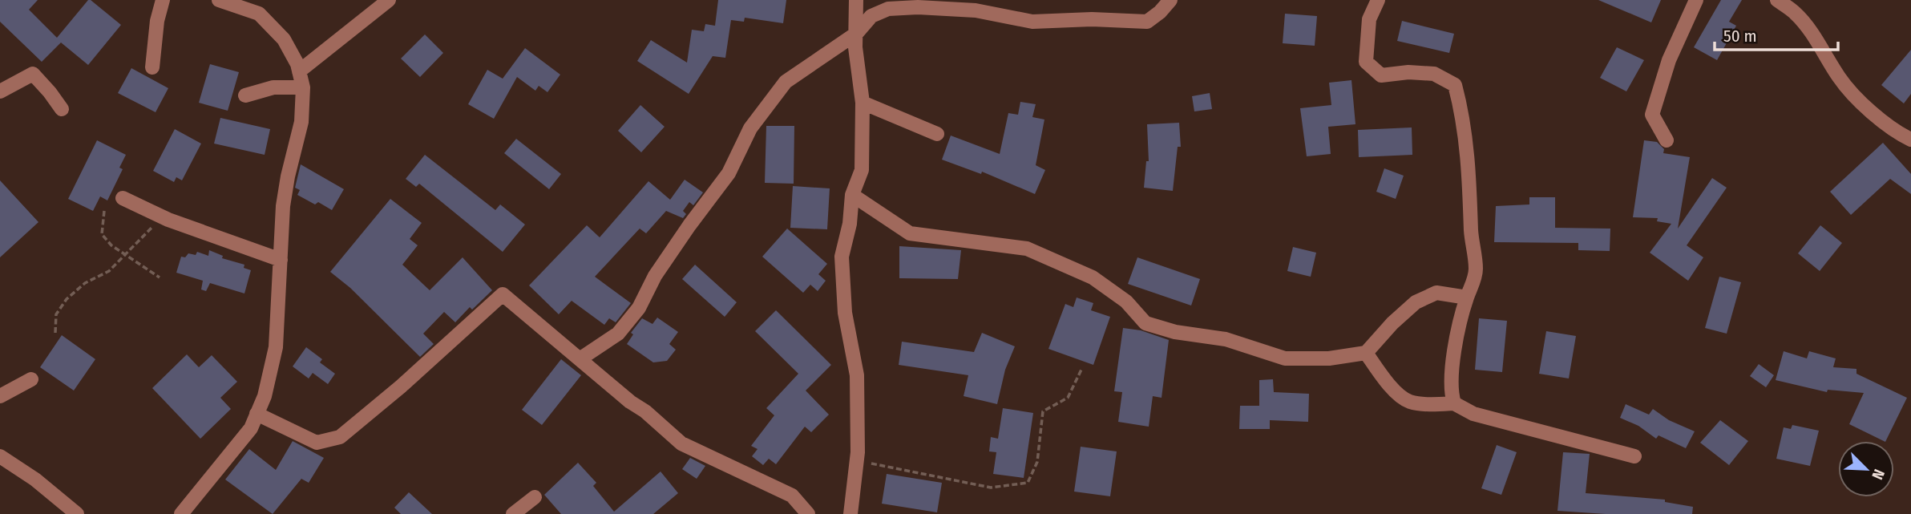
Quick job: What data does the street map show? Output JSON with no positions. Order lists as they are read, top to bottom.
{
  "scale_bar": "50 m",
  "north": "bottom right"
}
